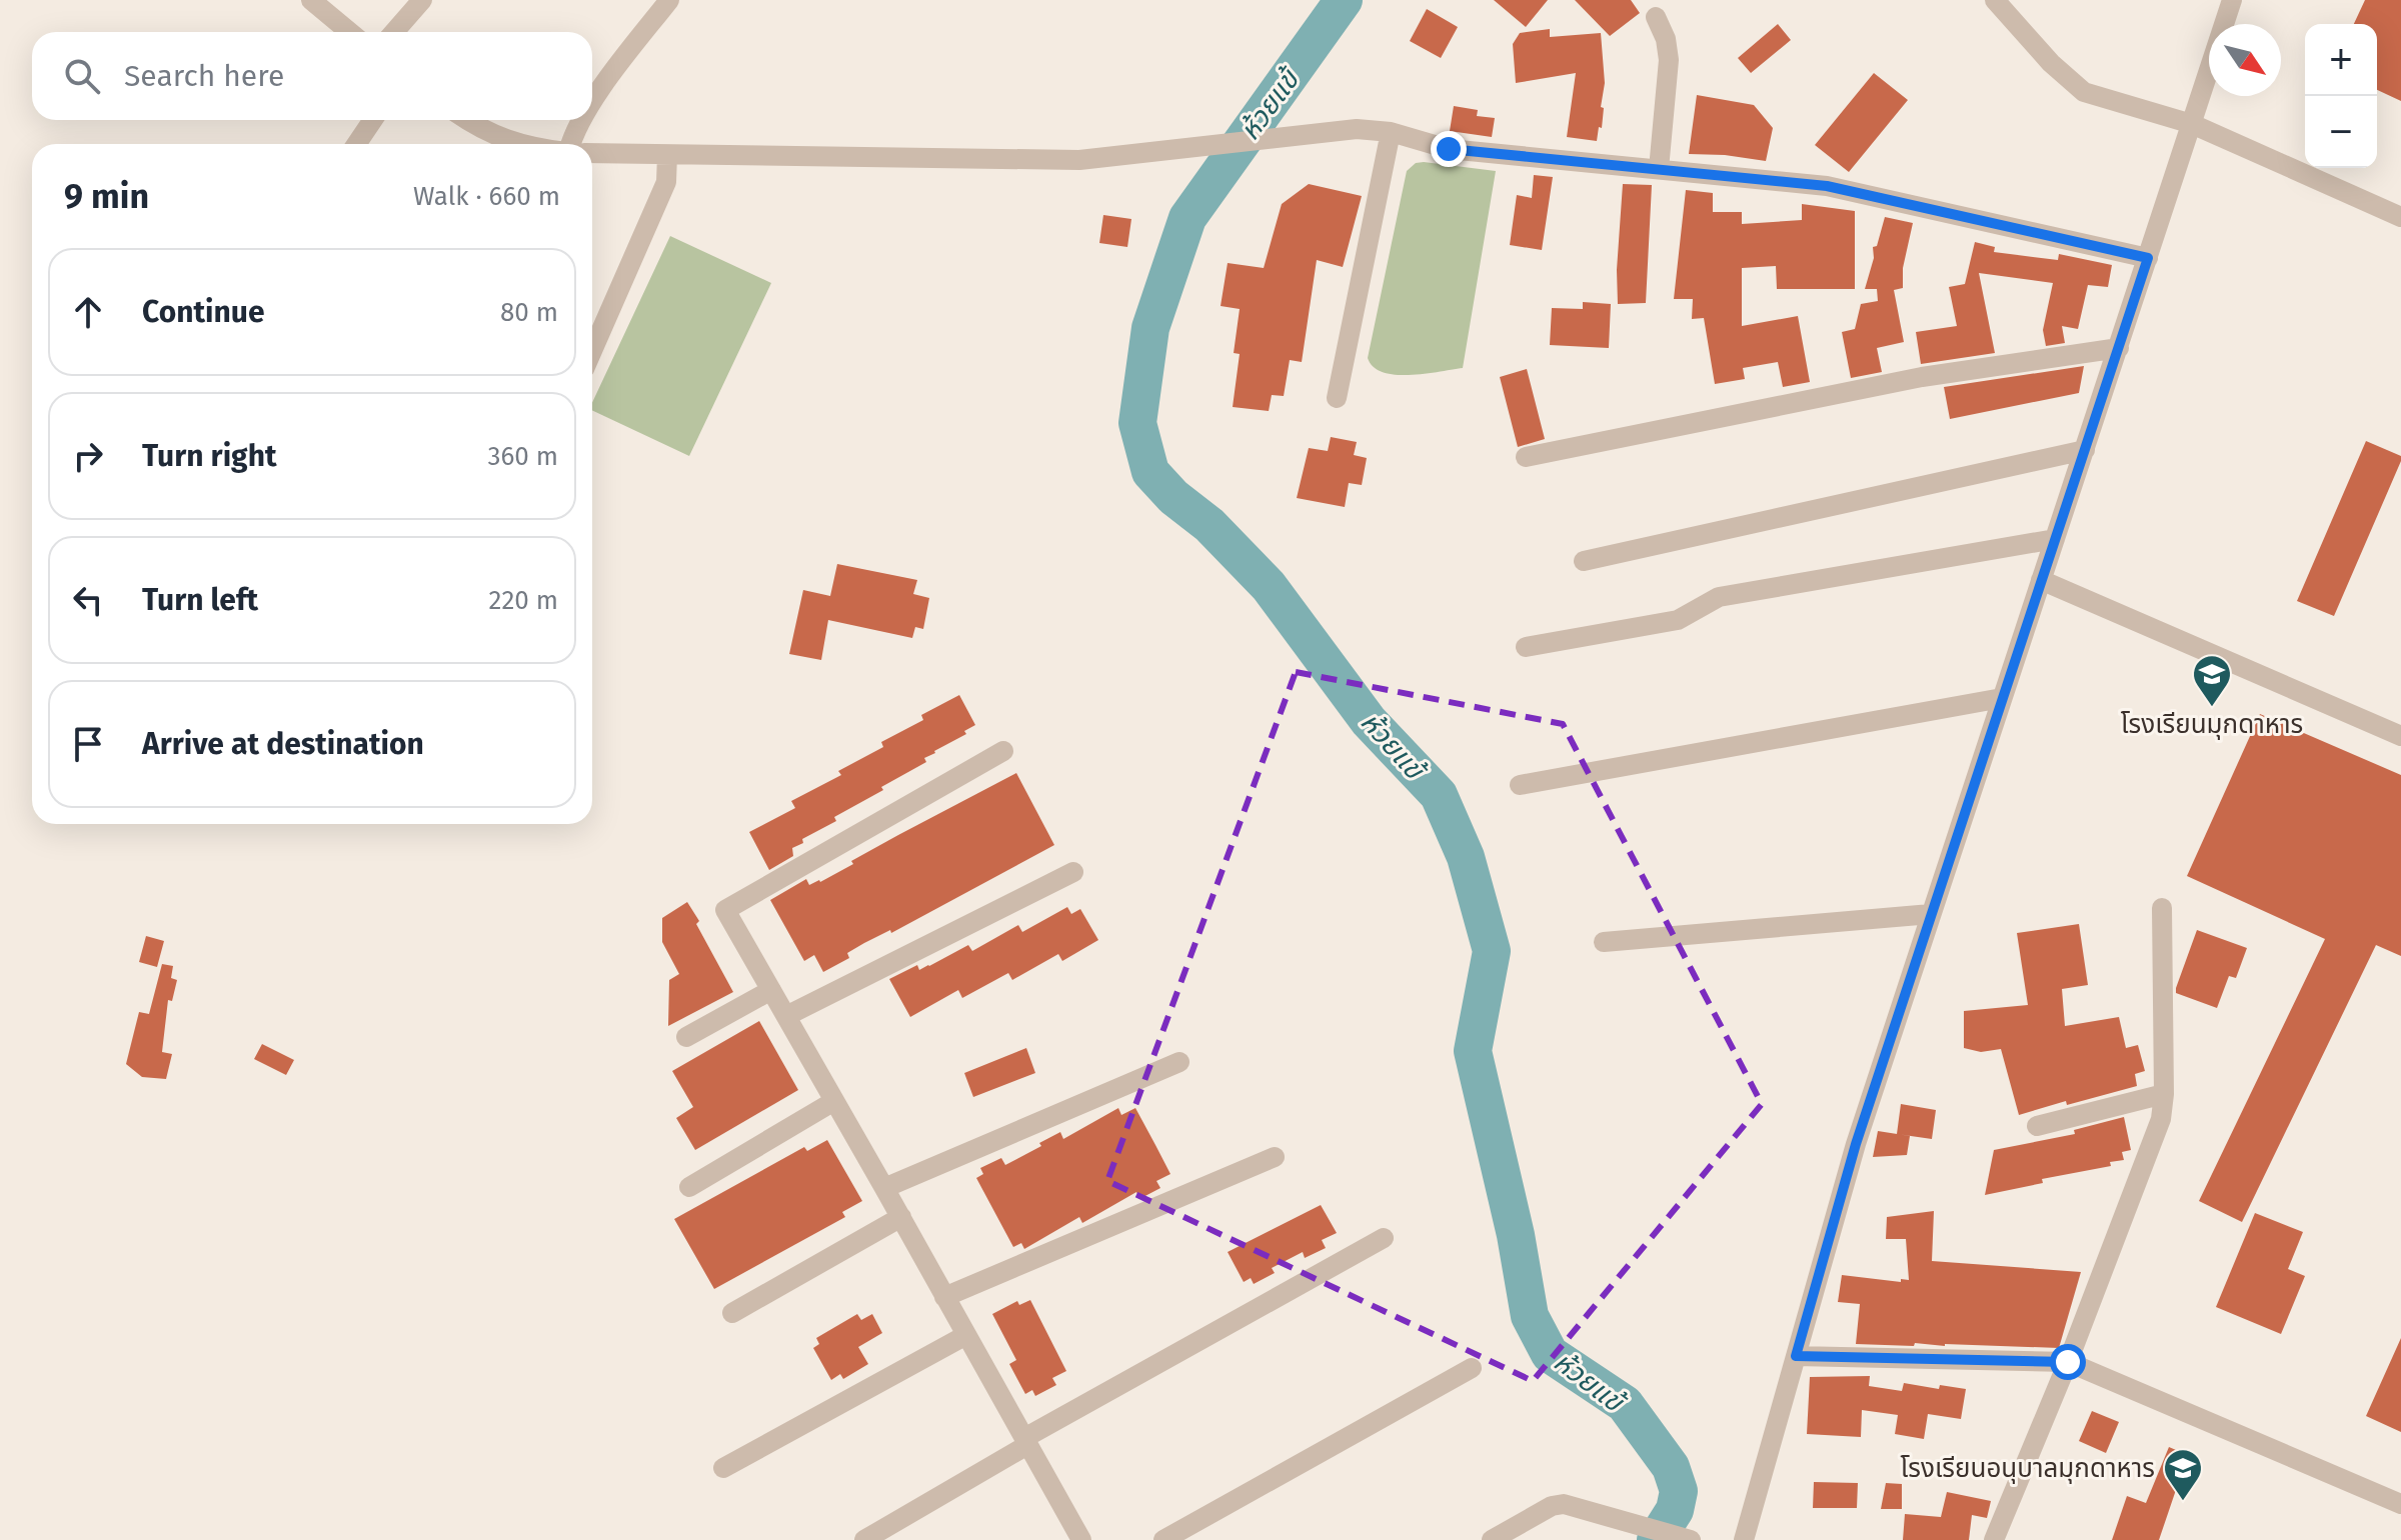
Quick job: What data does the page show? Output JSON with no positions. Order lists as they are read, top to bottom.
{
  "water": ["ห้วยแข้"],
  "places": {
    "school or university": ["โรงเรียนมุกดาหาร", "โรงเรียนอนุบาลมุกดาหาร"]
  },
  "north": "bottom right",
  "page": {
    "map_buttons": ["+", "−"],
    "search": "Search here",
    "heading": ["9 min", "Walk · 660 m"],
    "list": [
      ["Continue", "80 m"],
      ["Turn right", "360 m"],
      ["Turn left", "220 m"],
      "Arrive at destination"
    ]
  }
}
